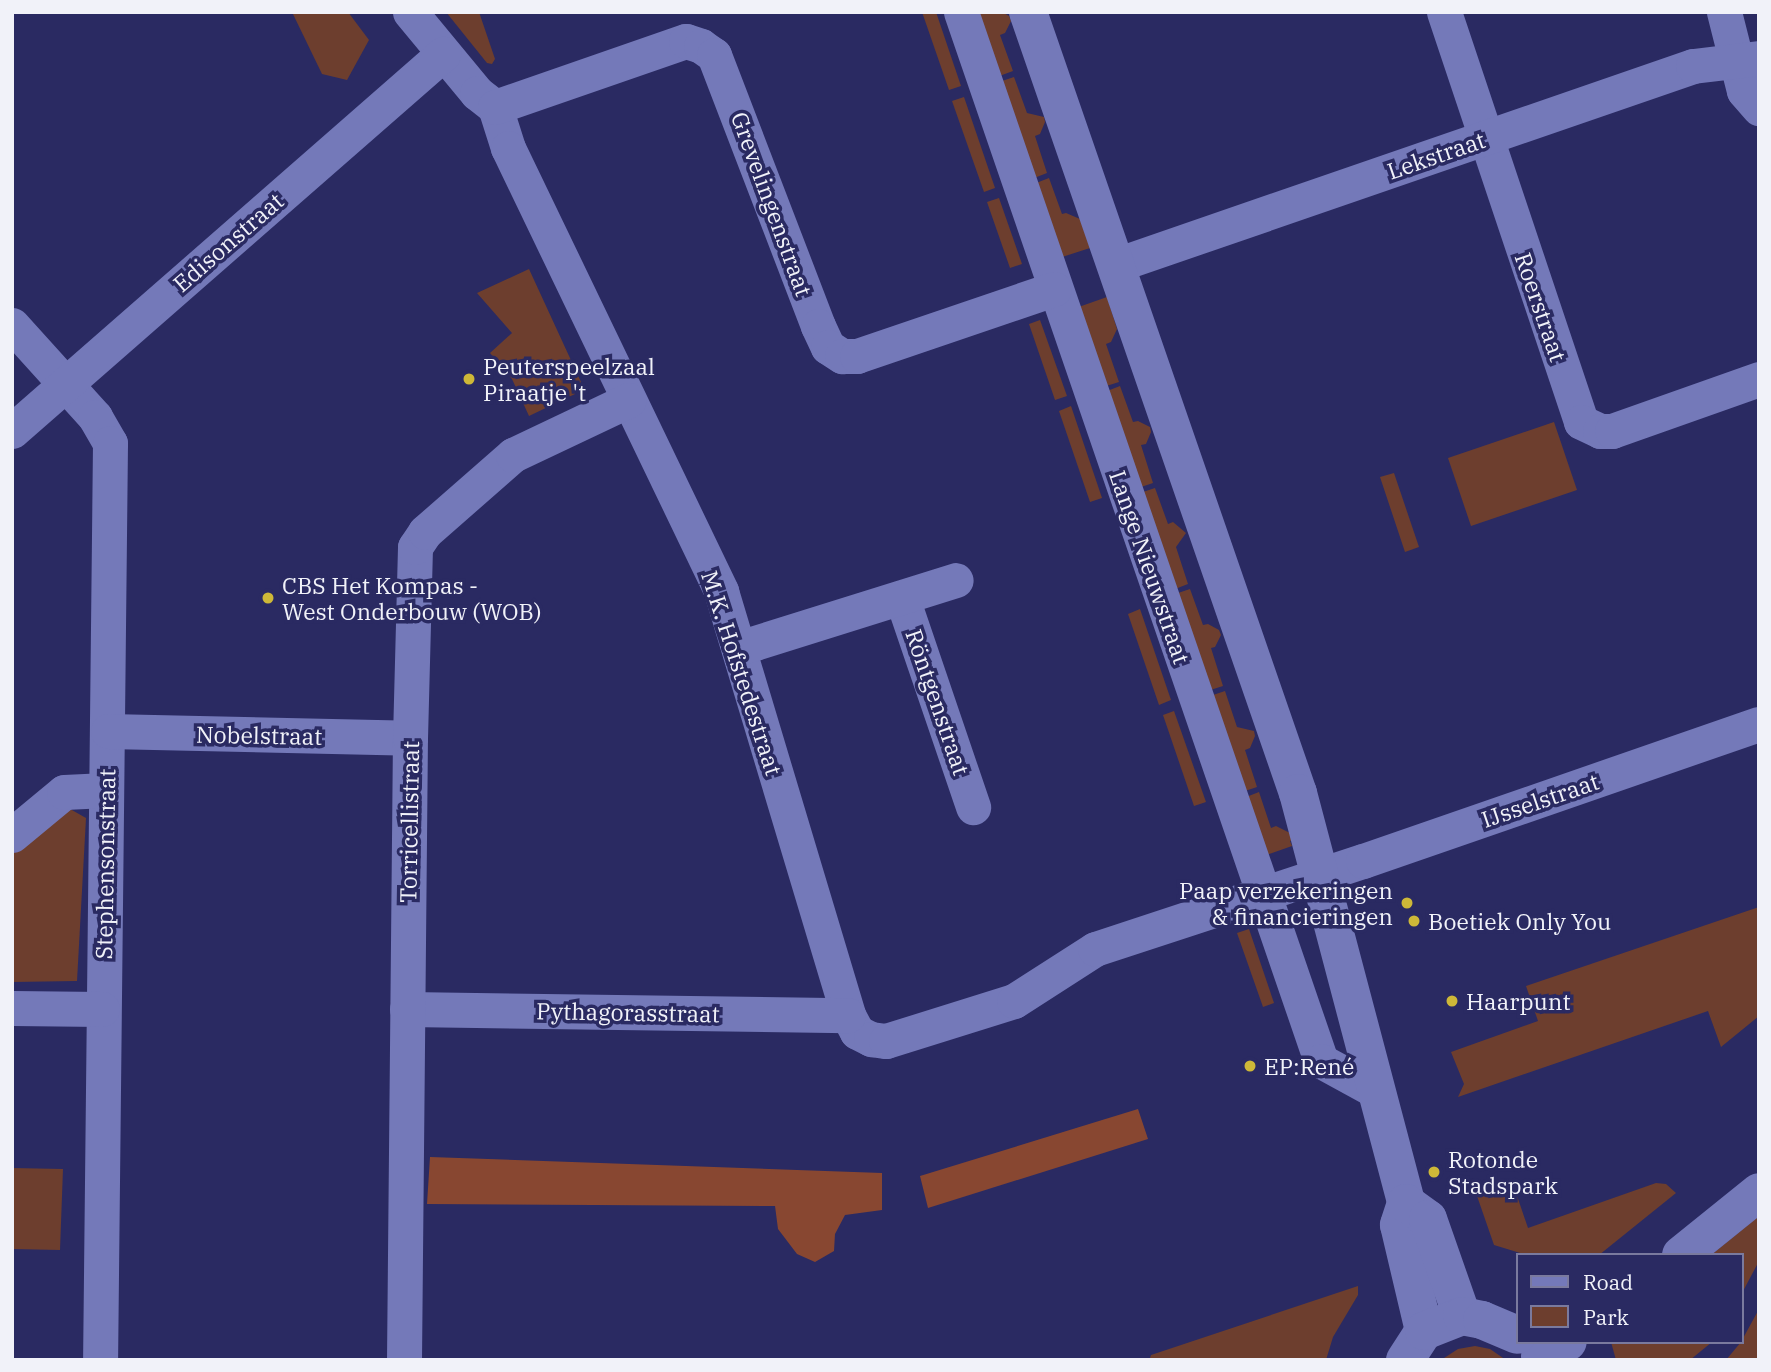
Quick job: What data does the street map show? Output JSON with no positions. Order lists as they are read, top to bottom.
{
  "streets": {
    "street": [
      "Lekstraat",
      "Grevelingenstraat",
      "Edisonstraat",
      "Roerstraat",
      "Lange Nieuwstraat",
      "M.K. Hofstedestraat",
      "Röntgenstraat",
      "Nobelstraat",
      "IJsselstraat",
      "Torricellistraat",
      "Stephensonstraat",
      "Pythagorasstraat"
    ]
  },
  "crossings": [
    ["Lekstraat", "Roerstraat"],
    ["Grevelingenstraat", "Lange Nieuwstraat"],
    ["Grevelingenstraat", "M.K. Hofstedestraat"],
    ["Edisonstraat", "Stephensonstraat"],
    ["Lange Nieuwstraat", "IJsselstraat"],
    ["M.K. Hofstedestraat", "Röntgenstraat"],
    ["M.K. Hofstedestraat", "IJsselstraat"],
    ["M.K. Hofstedestraat", "Torricellistraat"],
    ["M.K. Hofstedestraat", "Pythagorasstraat"],
    ["Nobelstraat", "Torricellistraat"],
    ["Nobelstraat", "Stephensonstraat"],
    ["IJsselstraat", "Pythagorasstraat"],
    ["Torricellistraat", "Pythagorasstraat"]
  ],
  "places": [
    "Peuterspeelzaal Piraatje 't",
    "CBS Het Kompas - West Onderbouw (WOB)",
    "Paap verzekeringen & financieringen",
    "Boetiek Only You",
    "Haarpunt",
    "EP:René",
    "Rotonde Stadspark"
  ],
  "legend": ["Road", "Park"]
}
